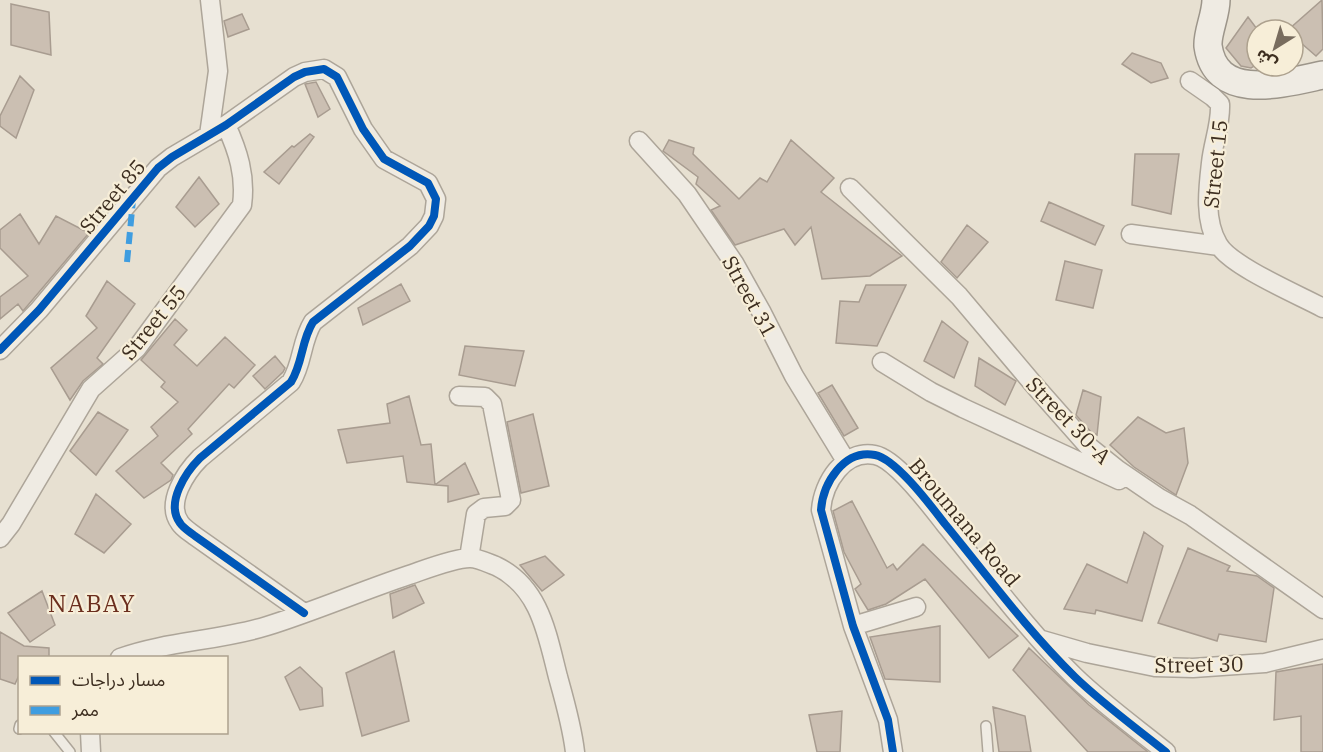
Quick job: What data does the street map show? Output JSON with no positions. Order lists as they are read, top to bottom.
{
  "streets": {
    "street": [
      "Street 15",
      "Street 85",
      "Street 31",
      "Street 55",
      "Street 30-A",
      "Broumana Road",
      "Street 30"
    ]
  },
  "crossings": [
    ["Street 85", "Street 55"],
    ["Street 31", "Broumana Road"],
    ["Broumana Road", "Street 30"]
  ],
  "districts": ["NABAY"],
  "legend": ["مسار دراجات", "ممر"],
  "north": "bottom left"
}
